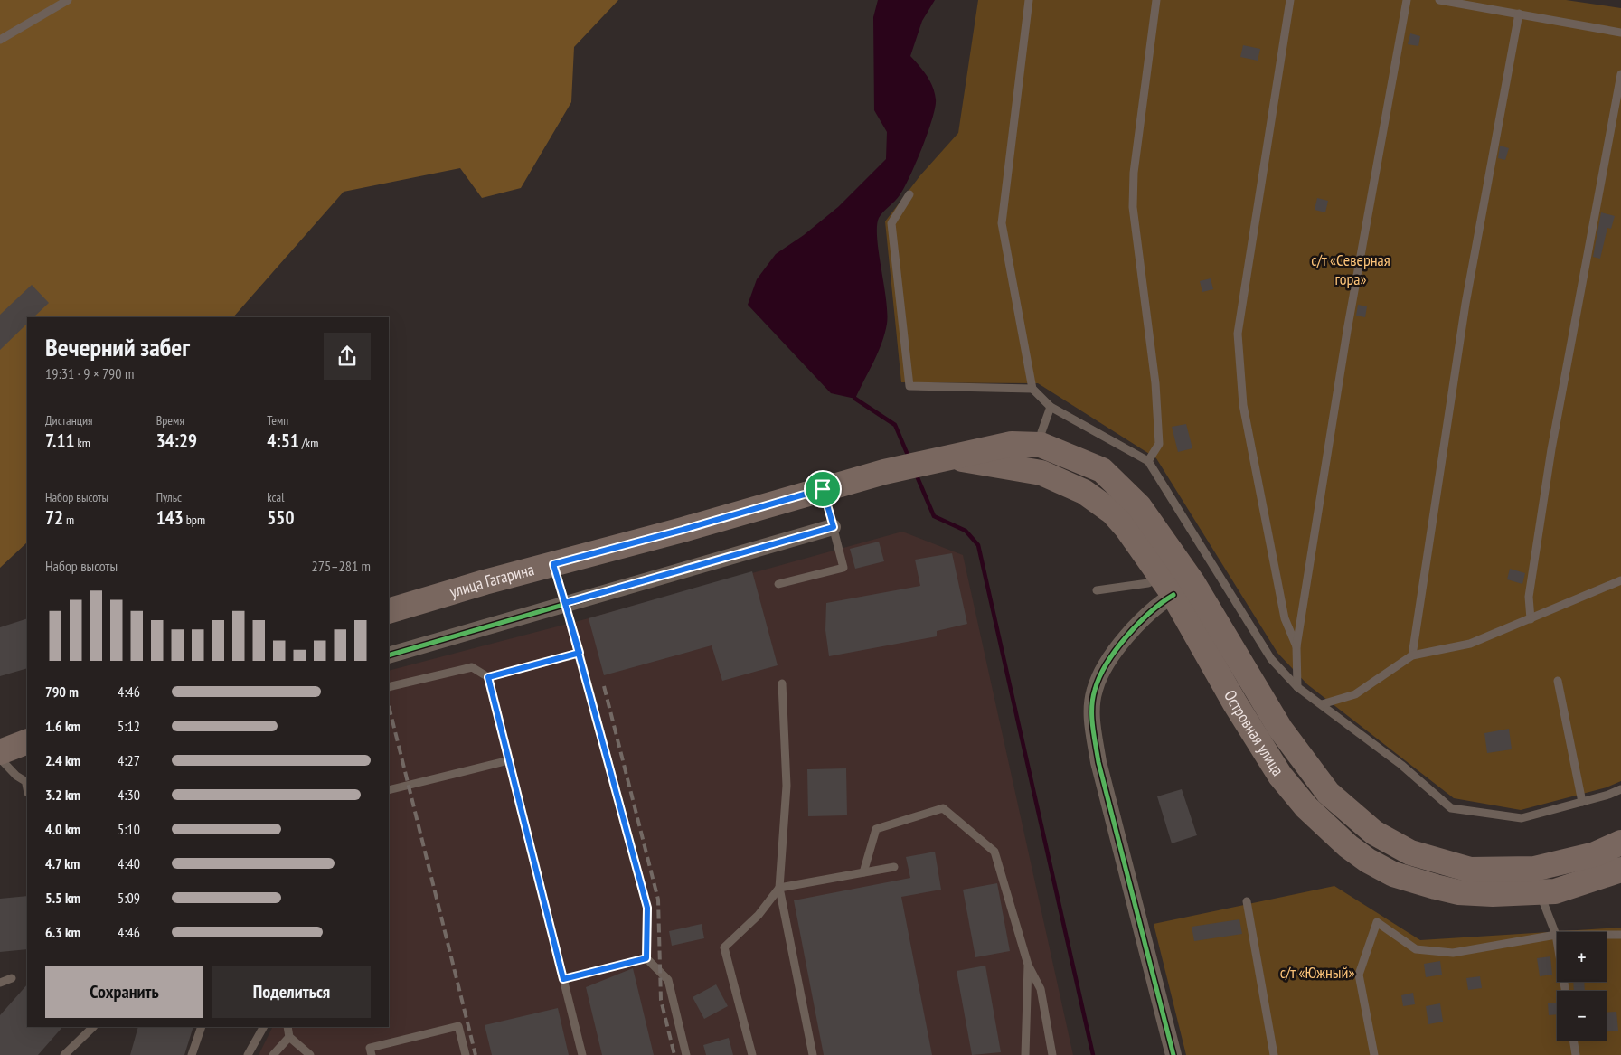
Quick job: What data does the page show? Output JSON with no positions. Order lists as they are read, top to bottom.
{
  "streets": {
    "main road": ["улица Гагарина", "Островная улица"]
  },
  "crossings": [
    ["улица Гагарина", "Островная улица"]
  ],
  "parks": ["с/т «Северная гора»", "с/т «Южный»"],
  "page": {
    "heading": ["Вечерний забег", "19:31 · 9 × 790 m"],
    "stats": [
      ["Дистанция", "7.11 km"],
      ["Время", "34:29"],
      ["Темп", "4:51 /km"],
      ["Набор высоты", "72 m"],
      ["Пульс", "143 bpm"],
      ["kcal", "550"]
    ],
    "chart": ["Набор высоты", "275–281 m"],
    "list": [
      {
        "name": "790 m",
        "note": "4:46"
      },
      {
        "name": "1.6 km",
        "note": "5:12"
      },
      {
        "name": "2.4 km",
        "note": "4:27"
      },
      {
        "name": "3.2 km",
        "note": "4:30"
      },
      {
        "name": "4.0 km",
        "note": "5:10"
      },
      {
        "name": "4.7 km",
        "note": "4:40"
      },
      {
        "name": "5.5 km",
        "note": "5:09"
      },
      {
        "name": "6.3 km",
        "note": "4:46"
      }
    ],
    "map_buttons": ["+", "−"],
    "buttons": ["Сохранить", "Поделиться"]
  }
}
